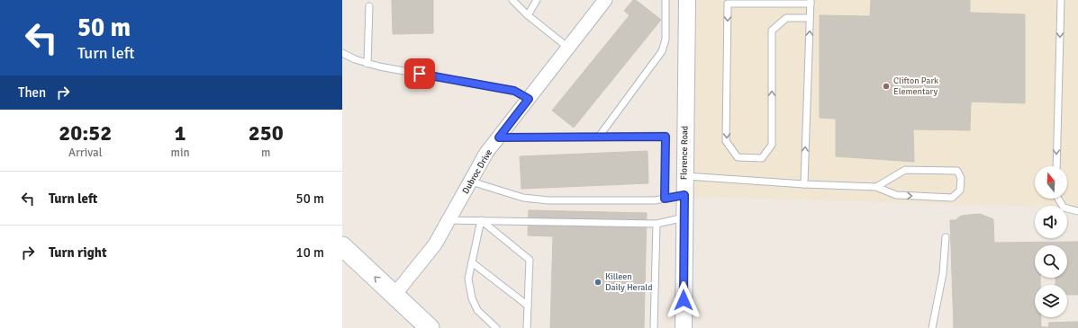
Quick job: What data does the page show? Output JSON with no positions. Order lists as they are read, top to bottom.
{
  "streets": {
    "street": ["Florence Road", "Dubroc Drive"]
  },
  "places": ["Clifton Park Elementary", "Killeen Daily Herald"],
  "north": "top",
  "page": {
    "turn": ["50 m", "Turn left"],
    "then": "Then",
    "eta": [
      "20:52",
      "Arrival",
      "1",
      "min",
      "250",
      "m"
    ],
    "list": [
      {
        "name": "Turn left",
        "value": "50 m"
      },
      {
        "name": "Turn right",
        "value": "10 m"
      }
    ]
  }
}
